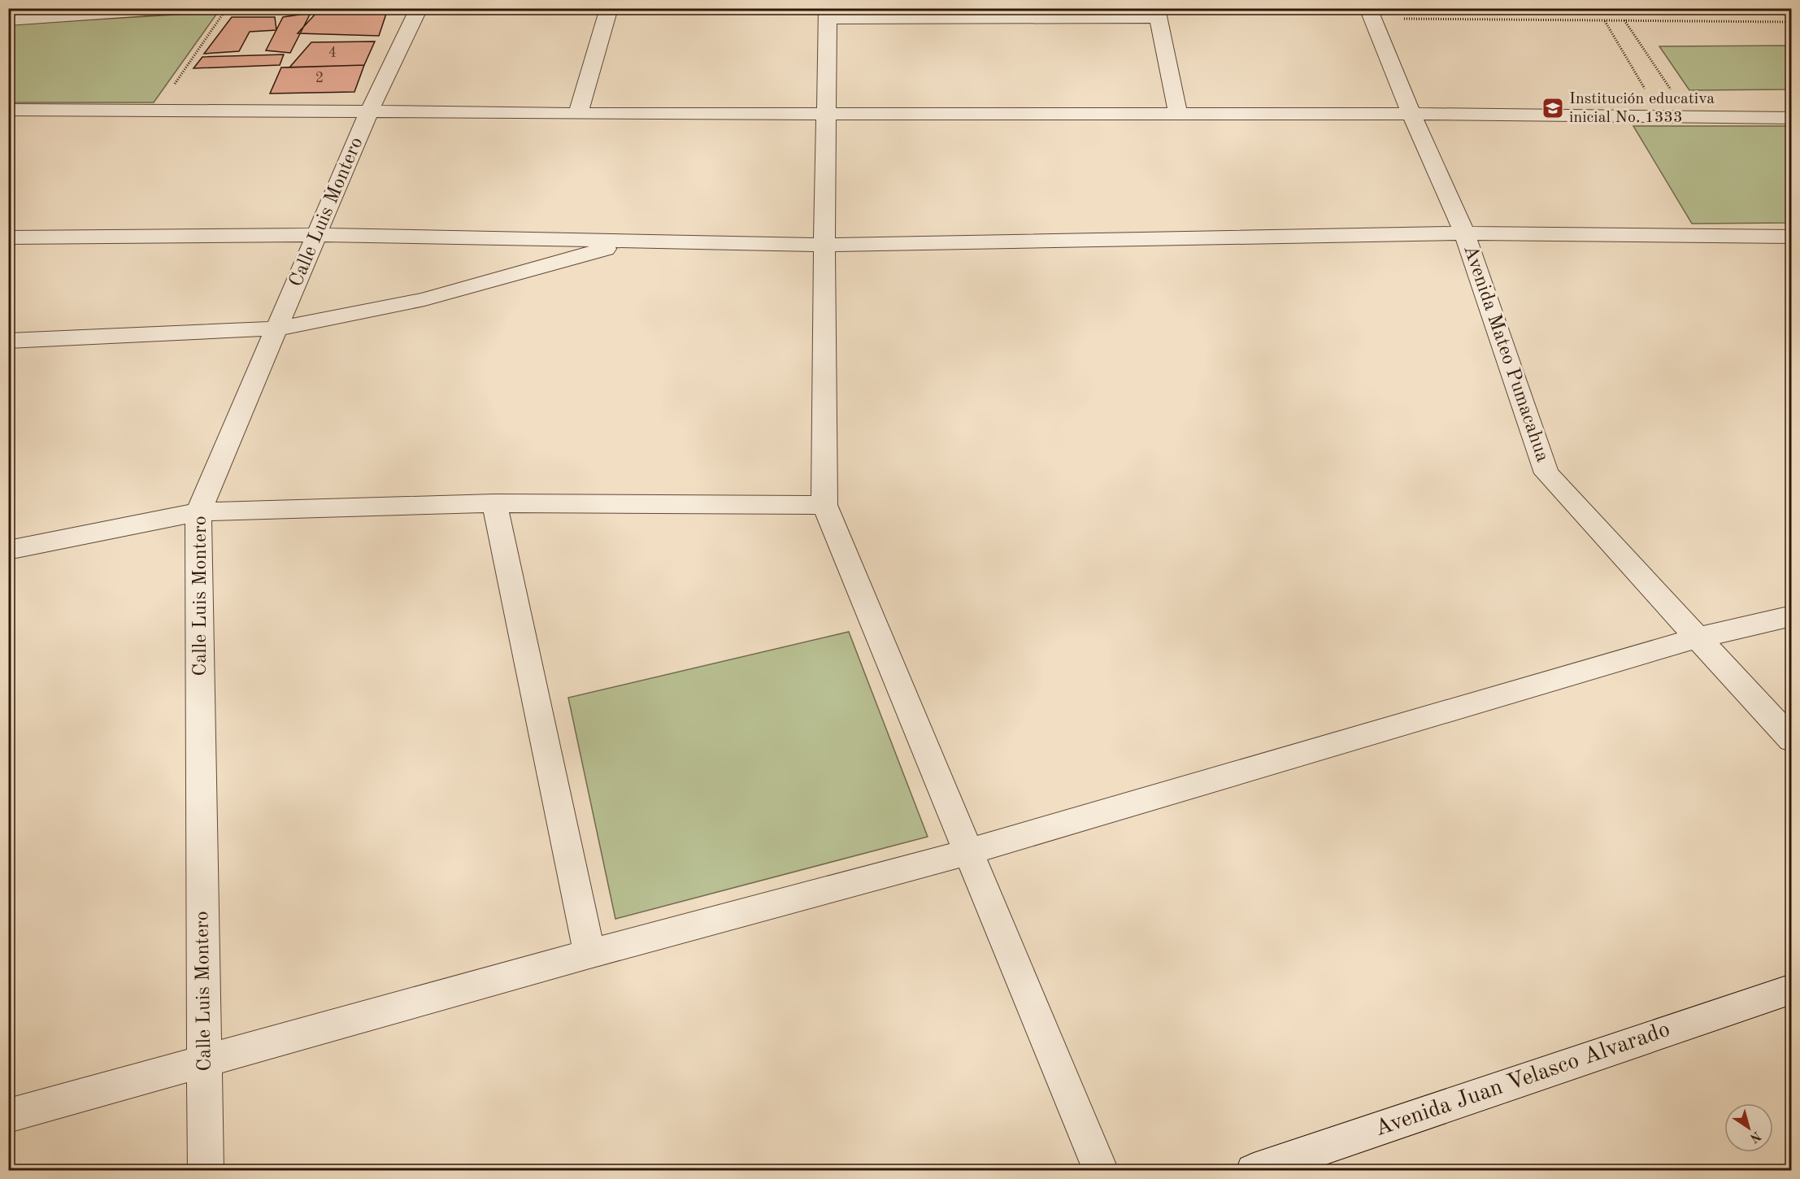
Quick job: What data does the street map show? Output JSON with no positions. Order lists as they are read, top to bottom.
{
  "streets": {
    "street": ["Calle Luis Montero", "Avenida Mateo Pumacahua", "Avenida Juan Velasco Alvarado"]
  },
  "places": {
    "school or university": ["Institución educativa inicial No. 1333"]
  },
  "house_numbers": ["4", "2"],
  "north": "bottom right"
}
